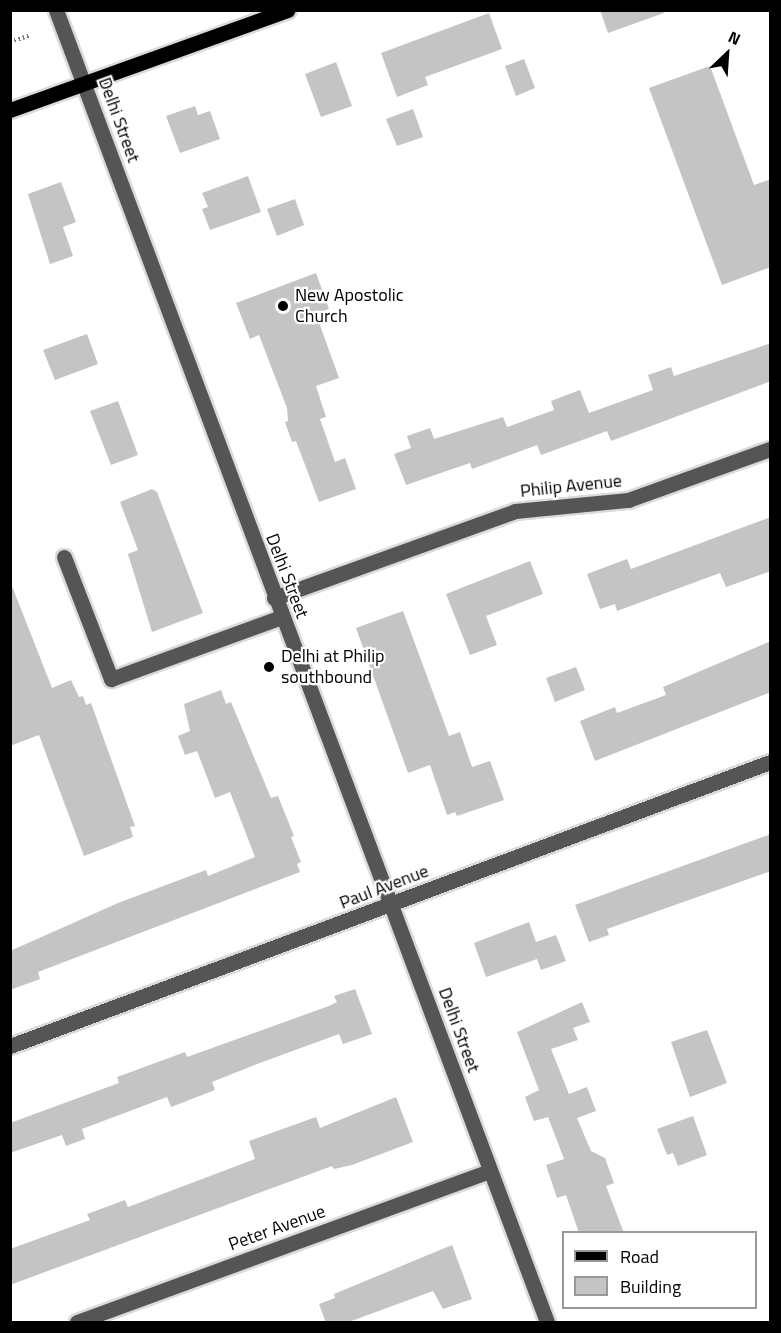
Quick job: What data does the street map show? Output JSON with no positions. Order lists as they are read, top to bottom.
{
  "streets": {
    "street": [
      "Delhi Street",
      "Philip Avenue",
      "Paul Avenue",
      "Peter Avenue"
    ]
  },
  "crossings": [
    ["Delhi Street", "Philip Avenue"],
    ["Delhi Street", "Paul Avenue"],
    ["Delhi Street", "Peter Avenue"]
  ],
  "places": ["New Apostolic Church", "Delhi at Philip southbound"],
  "legend": ["Road", "Building"],
  "north": "top right"
}
